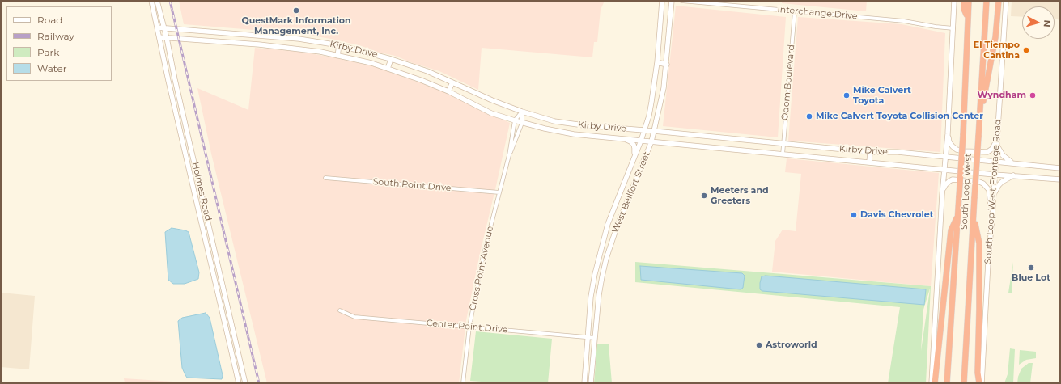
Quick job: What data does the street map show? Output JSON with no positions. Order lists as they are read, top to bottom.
{
  "streets": {
    "highway": ["South Loop West"],
    "main road": [
      "Kirby Drive",
      "Holmes Road",
      "South Loop West Frontage Road",
      "West Bellfort Street"
    ],
    "street": [
      "Interchange Drive",
      "Odom Boulevard",
      "South Point Drive",
      "Cross Point Avenue",
      "Center Point Drive"
    ]
  },
  "crossings": [
    ["Interchange Drive", "Odom Boulevard"],
    ["Kirby Drive", "Odom Boulevard"],
    ["Kirby Drive", "Holmes Road"],
    ["Kirby Drive", "South Loop West Frontage Road"],
    ["Kirby Drive", "West Bellfort Street"],
    ["Kirby Drive", "Cross Point Avenue"],
    ["South Point Drive", "Cross Point Avenue"],
    ["West Bellfort Street", "Center Point Drive"],
    ["Cross Point Avenue", "Center Point Drive"]
  ],
  "places": [
    "QuestMark Information Management, Inc.",
    "El Tiempo Cantina",
    "Mike Calvert Toyota",
    "Wyndham",
    "Mike Calvert Toyota Collision Center",
    "Meeters and Greeters",
    "Davis Chevrolet",
    "Blue Lot",
    "Astroworld"
  ],
  "legend": [
    "Road",
    "Railway",
    "Park",
    "Water"
  ],
  "north": "right"
}
